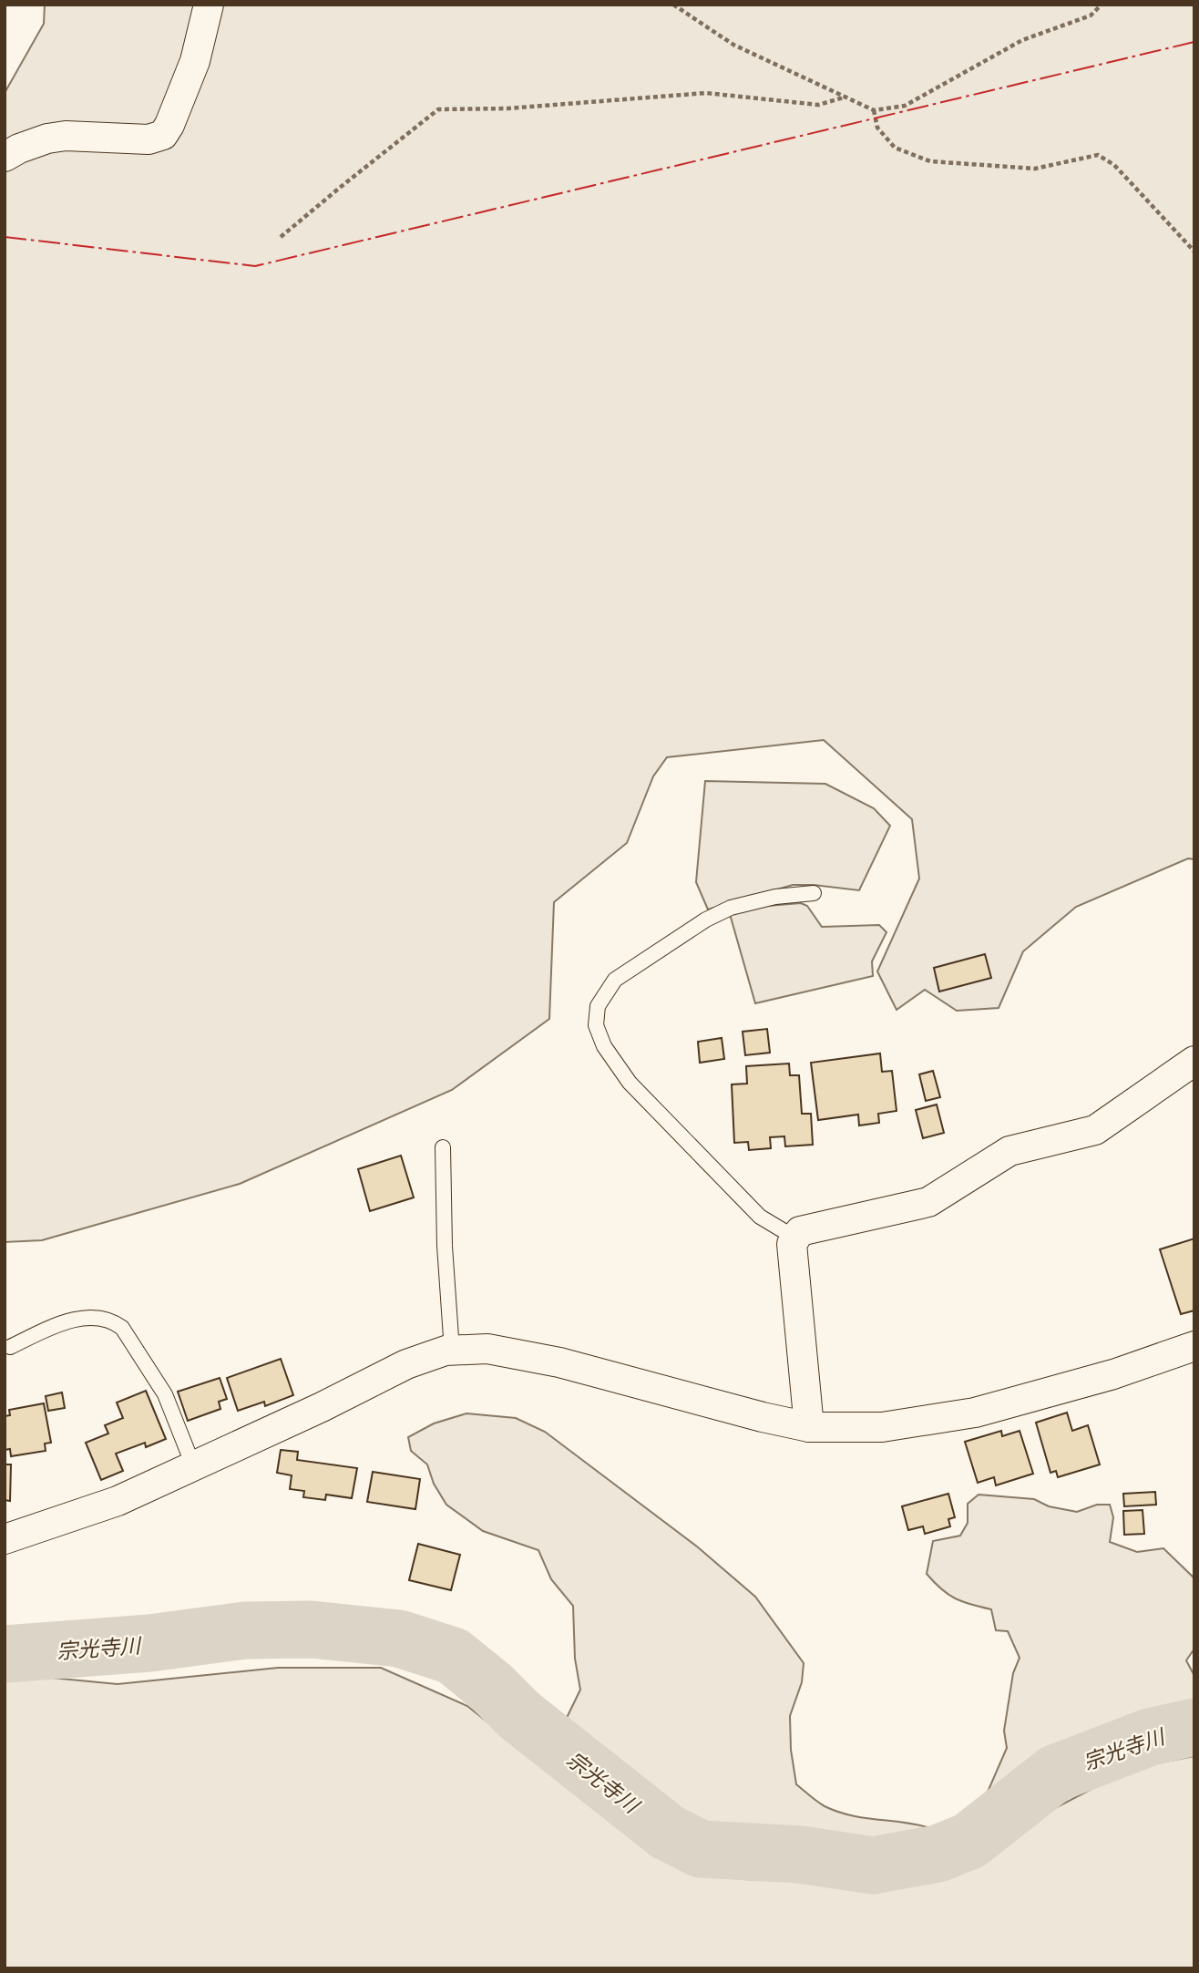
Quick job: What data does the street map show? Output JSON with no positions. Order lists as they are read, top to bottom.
{
  "water": ["宗光寺川"]
}
